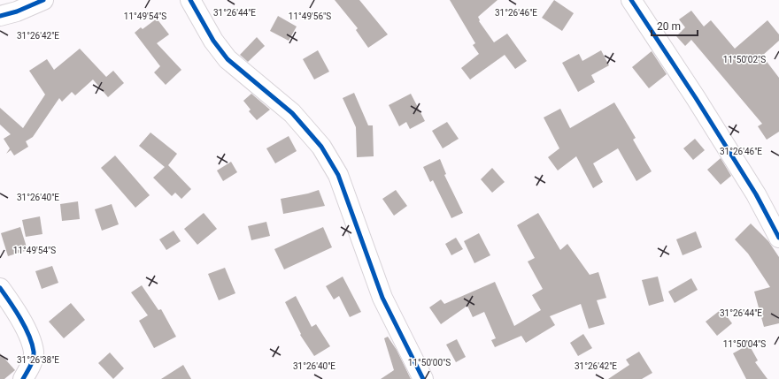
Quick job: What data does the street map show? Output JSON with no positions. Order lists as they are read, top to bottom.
{
  "scale_bar": "20 m",
  "coordinates": [
    "31°26'44\"E",
    "31°26'46\"E",
    "11°49'54\"S",
    "11°49'56\"S",
    "31°26'42\"E",
    "11°50'02\"S",
    "31°26'40\"E",
    "11°50'04\"S",
    "31°26'38\"E",
    "11°50'00\"S"
  ]
}
